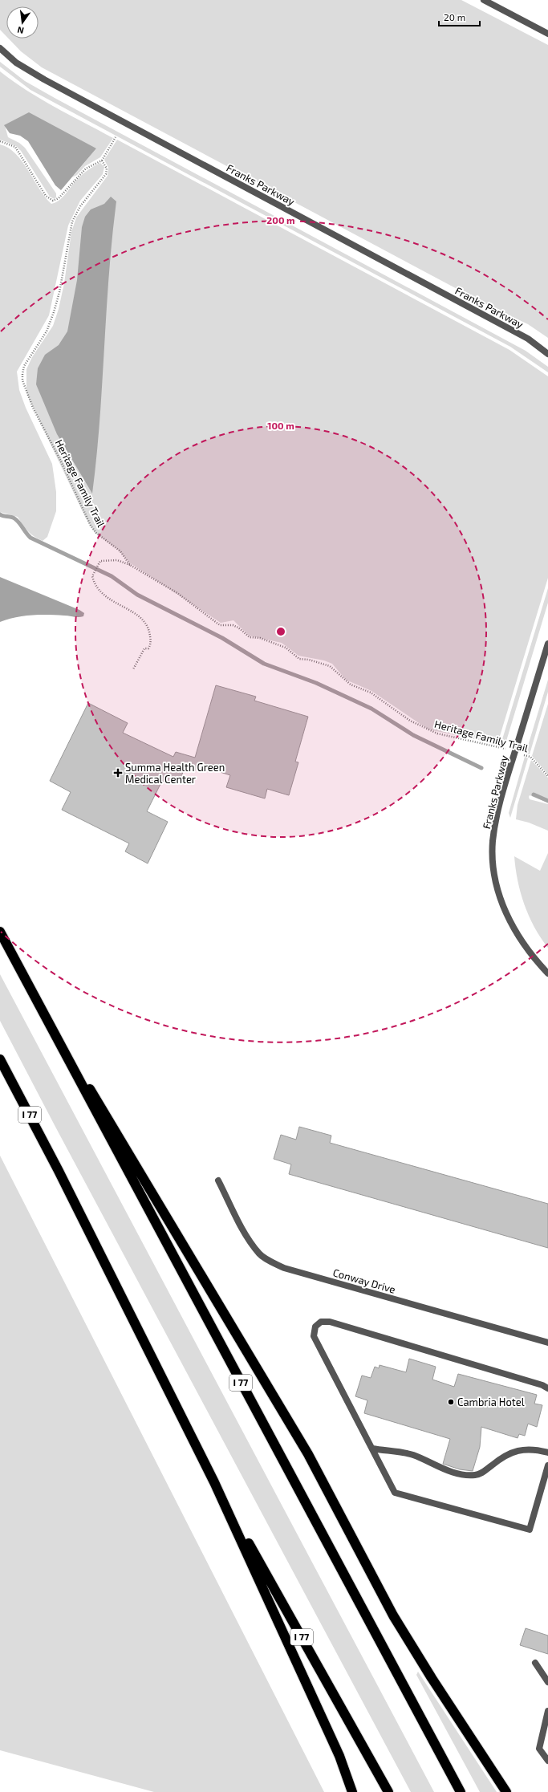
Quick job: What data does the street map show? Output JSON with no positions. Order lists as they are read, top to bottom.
{
  "streets": {
    "highway": ["I 77"],
    "street": ["Franks Parkway", "Conway Drive"],
    "path": ["Heritage Family Trail"]
  },
  "crossings": [
    ["Franks Parkway", "Heritage Family Trail"]
  ],
  "places": {
    "health": ["Summa Health Green Medical Center"],
    "other": ["Cambria Hotel"]
  },
  "scale_bar": "20 m",
  "north": "bottom",
  "rings": ["200 m", "100 m"]
}
